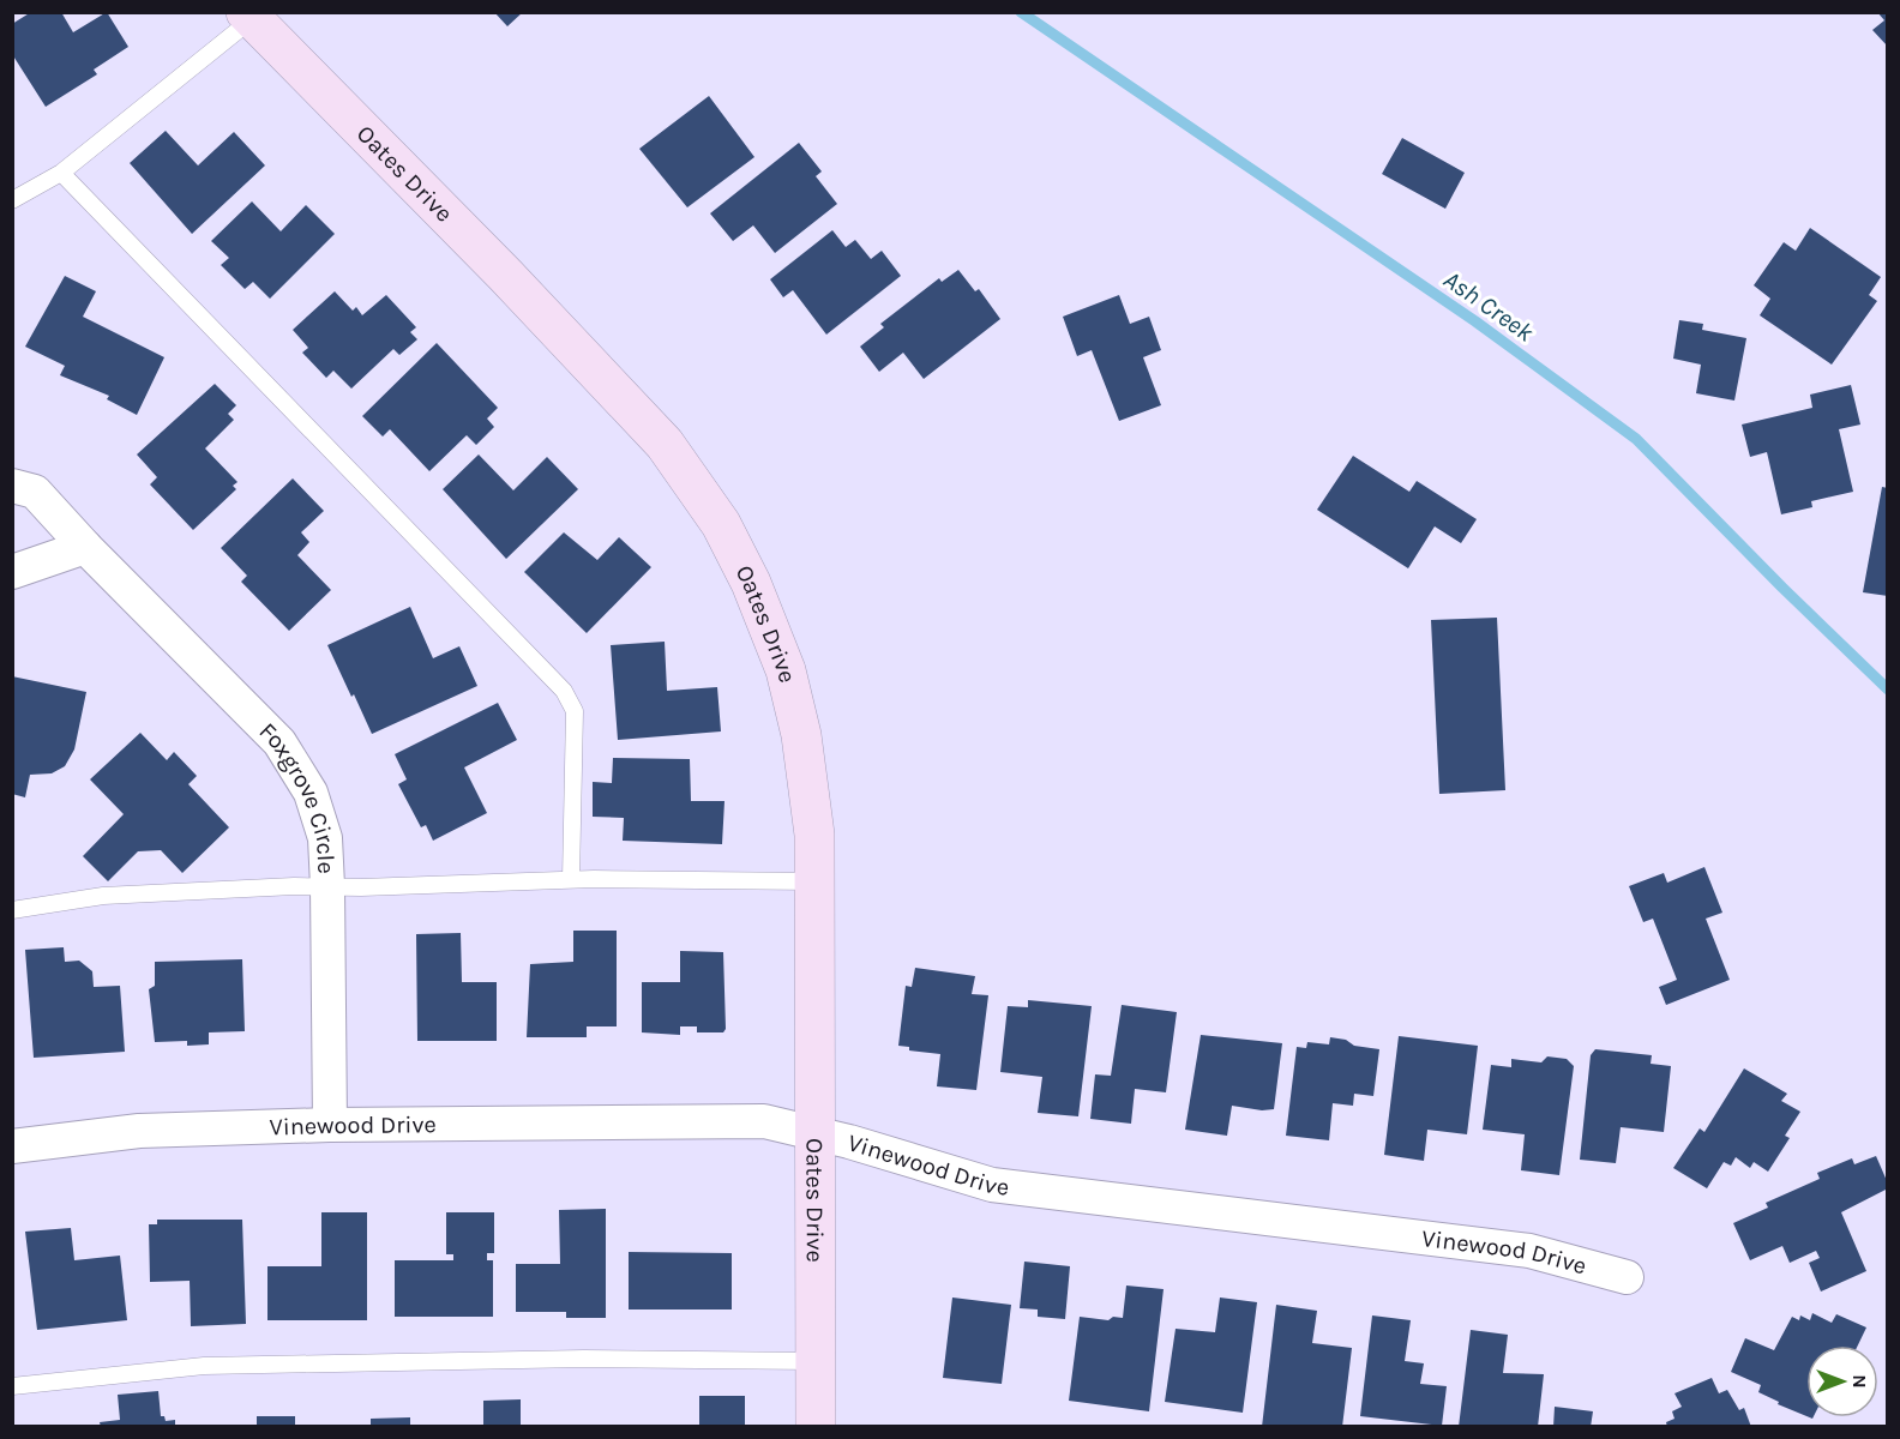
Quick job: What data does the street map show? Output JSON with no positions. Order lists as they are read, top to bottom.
{
  "streets": {
    "street": ["Oates Drive", "Foxgrove Circle", "Vinewood Drive"]
  },
  "crossings": [
    ["Oates Drive", "Vinewood Drive"],
    ["Foxgrove Circle", "Vinewood Drive"]
  ],
  "water": ["Ash Creek"],
  "north": "right"
}
